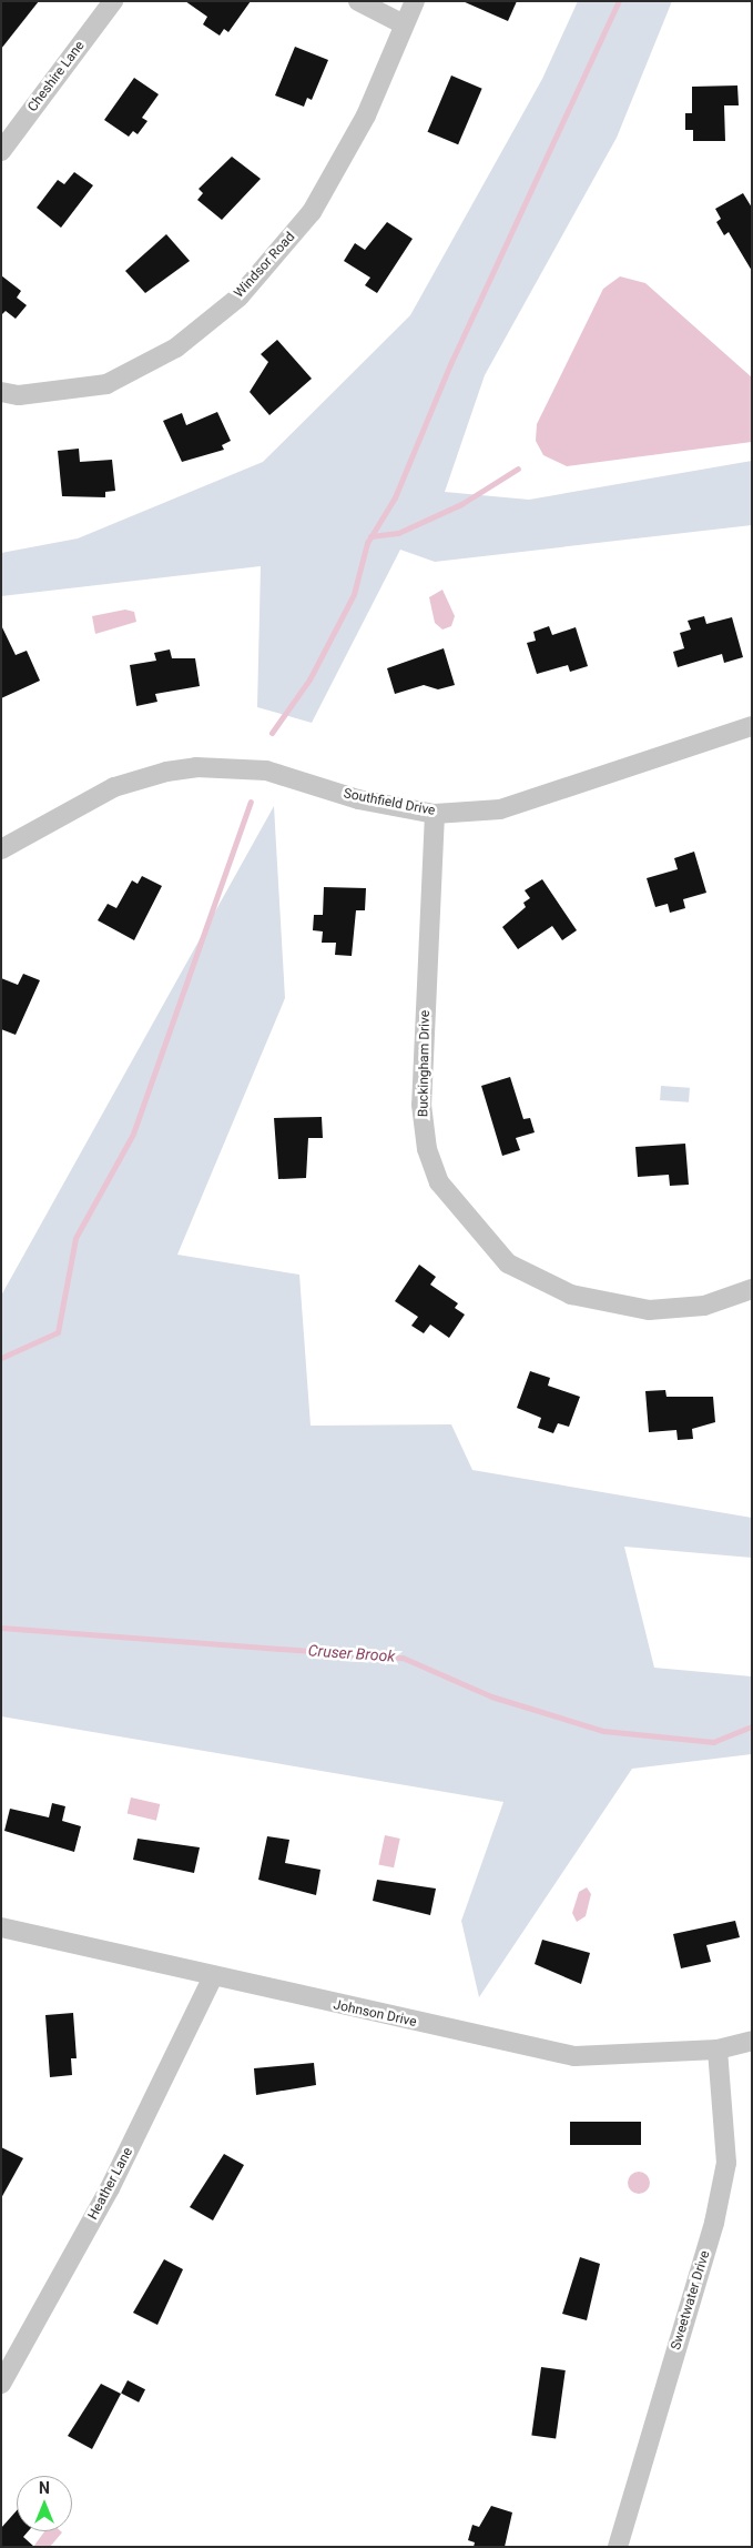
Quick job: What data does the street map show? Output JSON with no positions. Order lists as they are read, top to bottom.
{
  "streets": {
    "street": [
      "Cheshire Lane",
      "Windsor Road",
      "Southfield Drive",
      "Buckingham Drive",
      "Johnson Drive",
      "Heather Lane",
      "Sweetwater Drive"
    ]
  },
  "crossings": [
    ["Southfield Drive", "Buckingham Drive"],
    ["Johnson Drive", "Heather Lane"],
    ["Johnson Drive", "Sweetwater Drive"]
  ],
  "water": ["Cruser Brook"],
  "north": "top"
}
